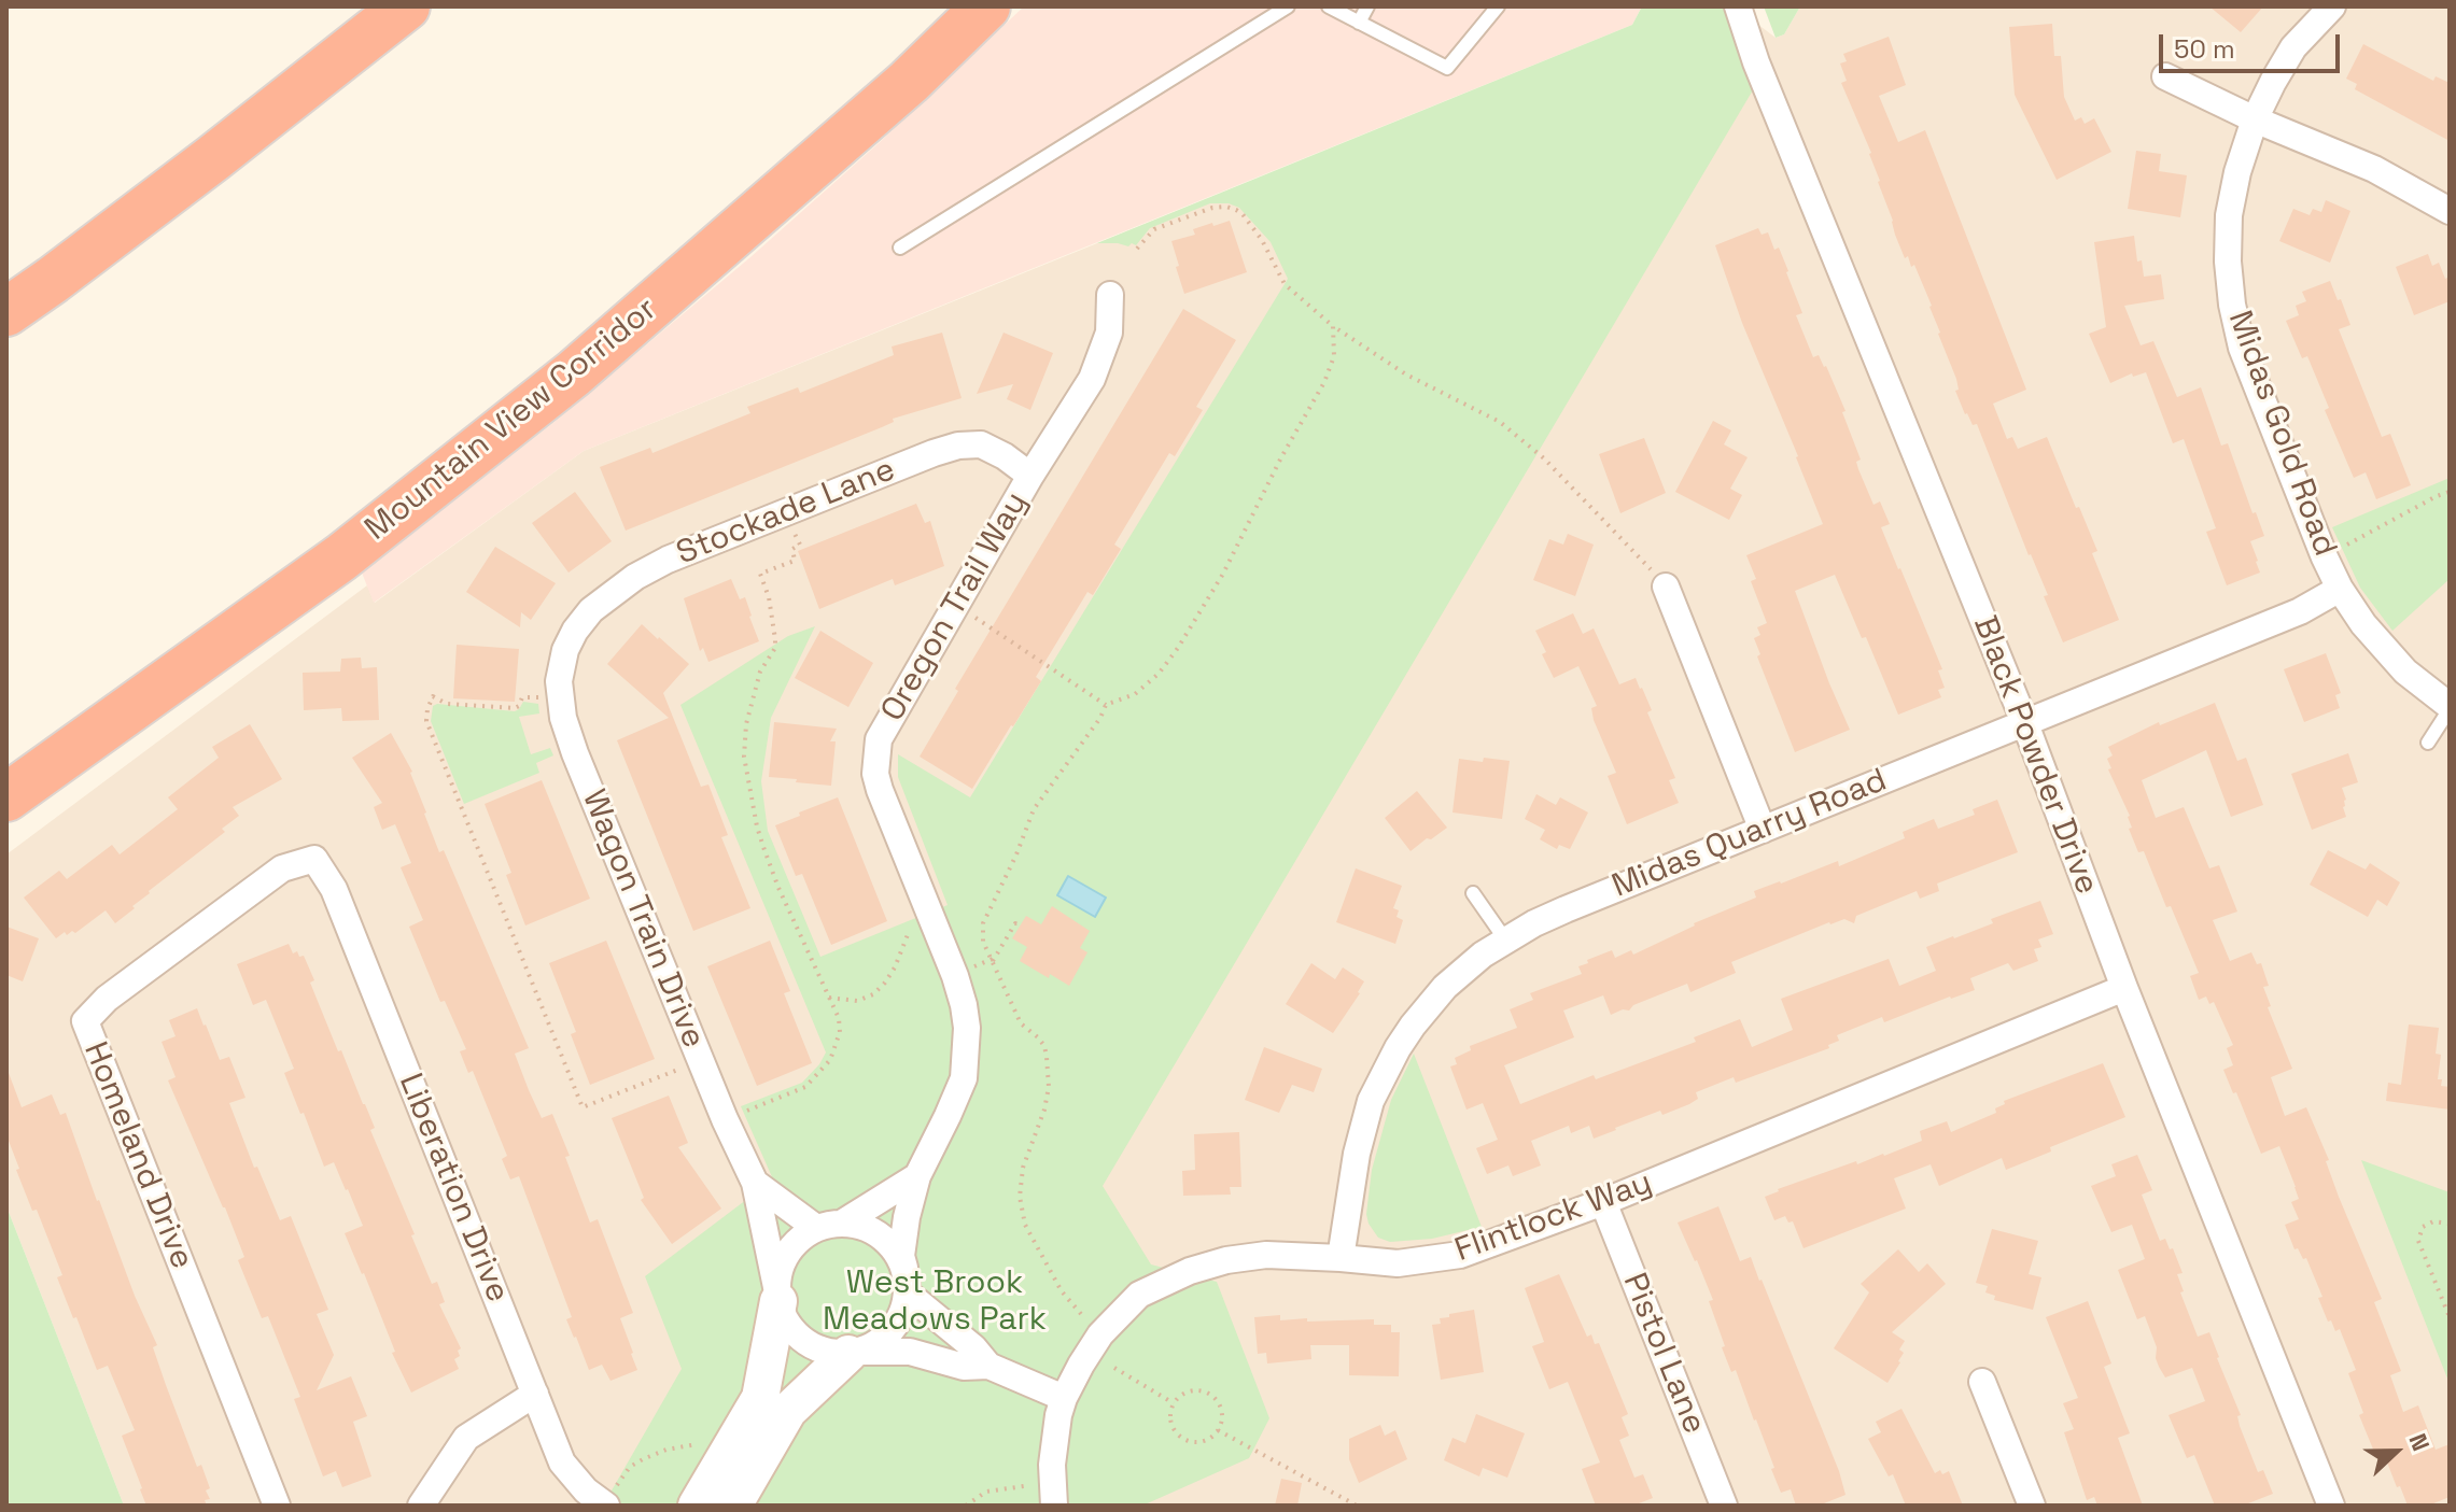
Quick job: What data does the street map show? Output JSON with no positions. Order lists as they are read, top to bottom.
{
  "streets": {
    "highway": ["Mountain View Corridor"],
    "street": [
      "Midas Gold Road",
      "Stockade Lane",
      "Oregon Trail Way",
      "Black Powder Drive",
      "Midas Quarry Road",
      "Wagon Train Drive",
      "Homeland Drive",
      "Liberation Drive",
      "Flintlock Way",
      "Pistol Lane"
    ]
  },
  "crossings": [
    ["Midas Gold Road", "Midas Quarry Road"],
    ["Stockade Lane", "Oregon Trail Way"],
    ["Stockade Lane", "Wagon Train Drive"],
    ["Oregon Trail Way", "Wagon Train Drive"],
    ["Black Powder Drive", "Midas Quarry Road"],
    ["Black Powder Drive", "Flintlock Way"],
    ["Midas Quarry Road", "Flintlock Way"],
    ["Homeland Drive", "Liberation Drive"],
    ["Flintlock Way", "Pistol Lane"]
  ],
  "parks": ["West Brook Meadows Park"],
  "scale_bar": "50 m",
  "north": "right"
}
